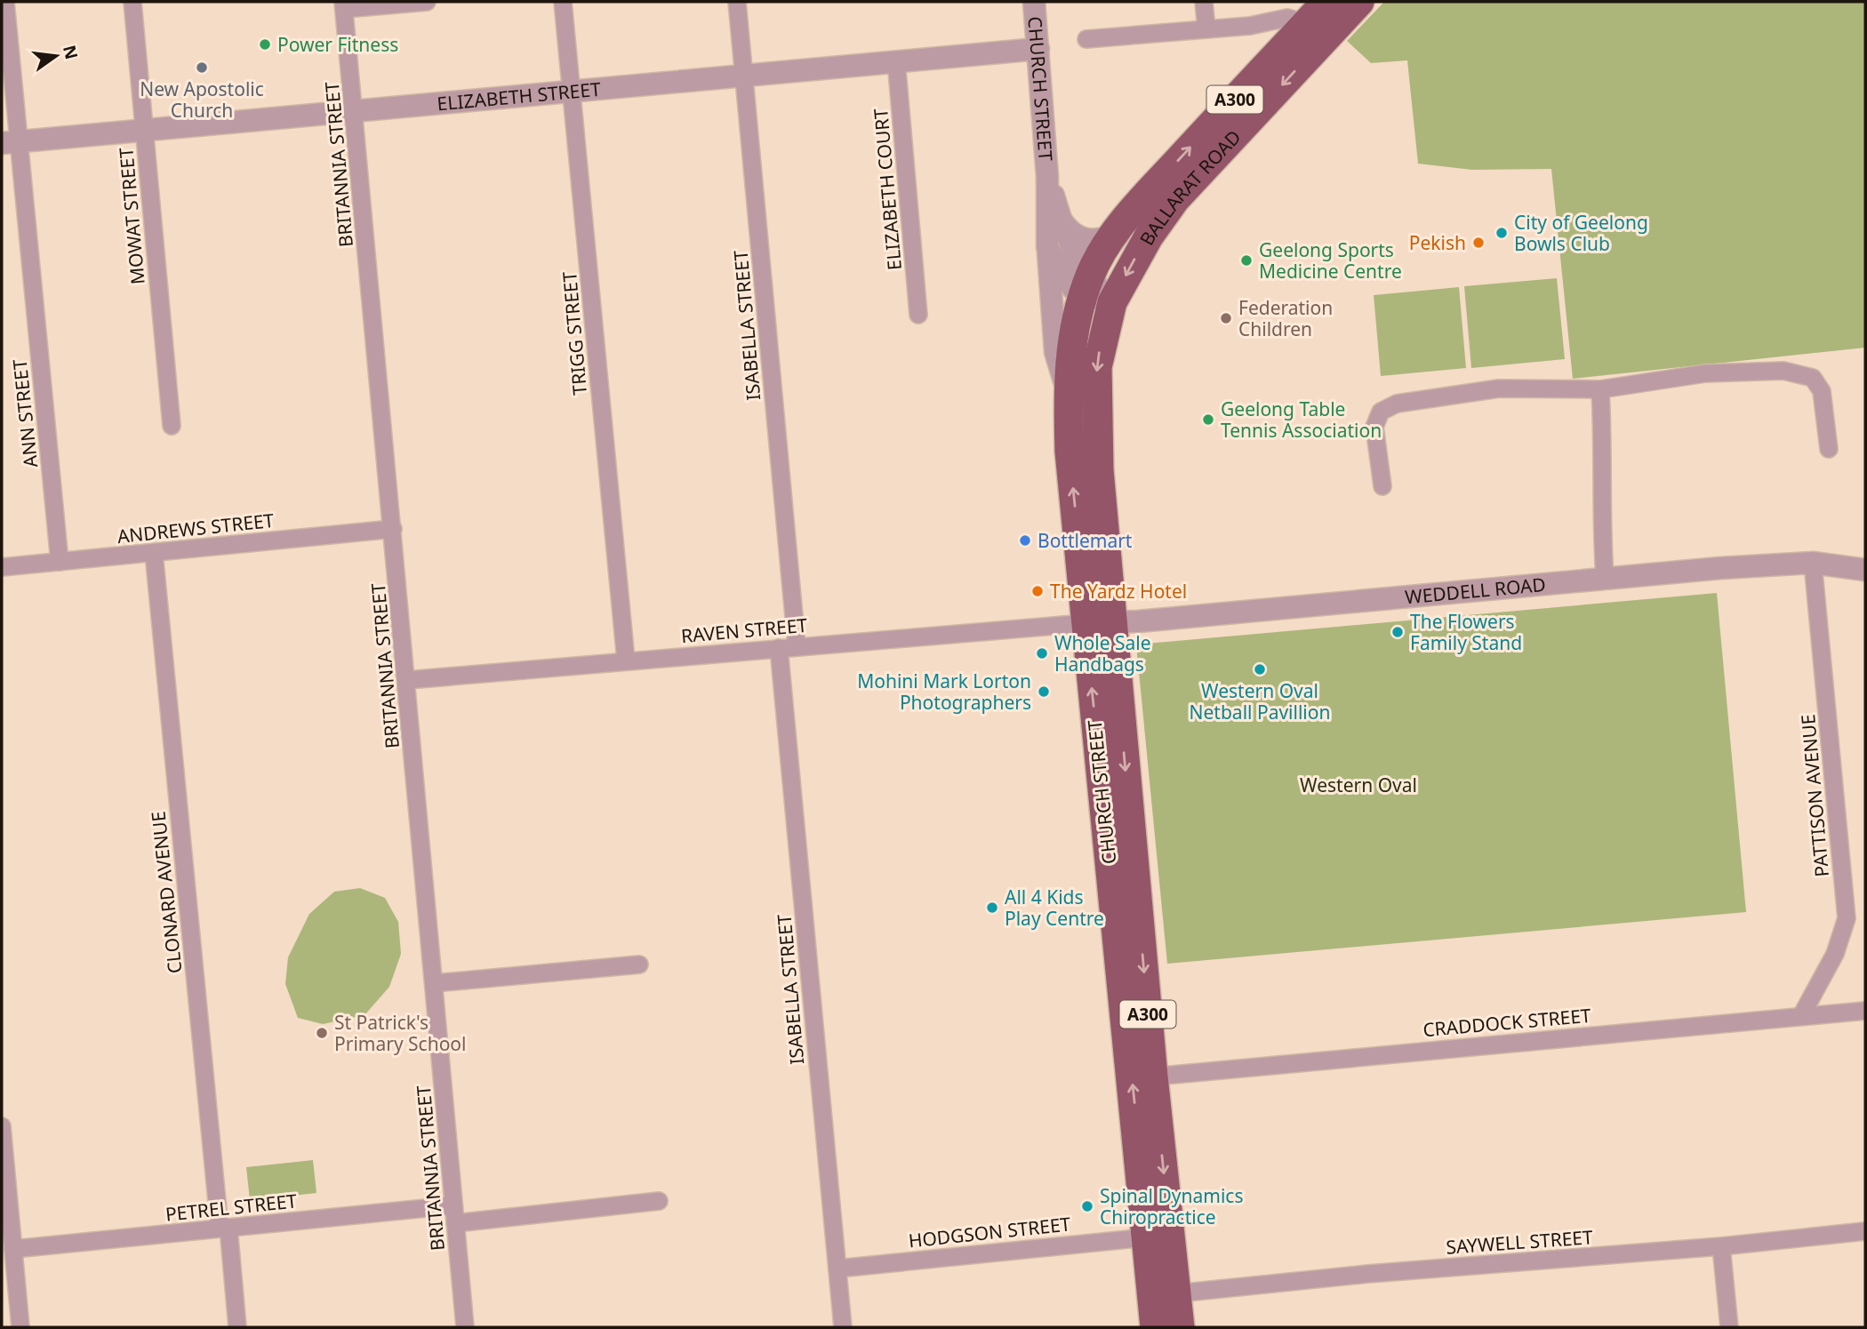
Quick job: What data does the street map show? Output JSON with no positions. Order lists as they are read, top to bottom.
{
  "streets": {
    "highway": ["CHURCH STREET", "A300", "BALLARAT ROAD"],
    "street": [
      "ELIZABETH STREET",
      "BRITANNIA STREET",
      "ELIZABETH COURT",
      "MOWAT STREET",
      "ISABELLA STREET",
      "TRIGG STREET",
      "ANN STREET",
      "ANDREWS STREET",
      "WEDDELL ROAD",
      "RAVEN STREET",
      "PATTISON AVENUE",
      "CLONARD AVENUE",
      "CRADDOCK STREET",
      "PETREL STREET",
      "HODGSON STREET",
      "SAYWELL STREET"
    ]
  },
  "crossings": [
    ["CHURCH STREET", "ELIZABETH STREET"],
    ["CHURCH STREET", "BALLARAT ROAD"],
    ["CHURCH STREET", "WEDDELL ROAD"],
    ["CHURCH STREET", "RAVEN STREET"],
    ["CHURCH STREET", "CRADDOCK STREET"],
    ["CHURCH STREET", "HODGSON STREET"],
    ["CHURCH STREET", "SAYWELL STREET"],
    ["ELIZABETH STREET", "BRITANNIA STREET"],
    ["ELIZABETH STREET", "ELIZABETH COURT"],
    ["ELIZABETH STREET", "MOWAT STREET"],
    ["ELIZABETH STREET", "ISABELLA STREET"],
    ["ELIZABETH STREET", "TRIGG STREET"],
    ["ELIZABETH STREET", "ANN STREET"],
    ["BRITANNIA STREET", "ANDREWS STREET"],
    ["BRITANNIA STREET", "RAVEN STREET"],
    ["BRITANNIA STREET", "PETREL STREET"],
    ["ISABELLA STREET", "RAVEN STREET"],
    ["ISABELLA STREET", "HODGSON STREET"],
    ["TRIGG STREET", "RAVEN STREET"],
    ["ANN STREET", "ANDREWS STREET"],
    ["ANDREWS STREET", "CLONARD AVENUE"],
    ["WEDDELL ROAD", "RAVEN STREET"],
    ["WEDDELL ROAD", "PATTISON AVENUE"],
    ["PATTISON AVENUE", "CRADDOCK STREET"],
    ["CLONARD AVENUE", "PETREL STREET"]
  ],
  "parks": ["Western Oval"],
  "places": [
    "Power Fitness",
    "New Apostolic Church",
    "City of Geelong Bowls Club",
    "Pekish",
    "Geelong Sports Medicine Centre",
    "Federation Children",
    "Geelong Table Tennis Association",
    "Bottlemart",
    "The Yardz Hotel",
    "The Flowers Family Stand",
    "Whole Sale Handbags",
    "Western Oval Netball Pavillion",
    "Mohini Mark Lorton Photographers",
    "All 4 Kids Play Centre",
    "St Patrick's Primary School",
    "Spinal Dynamics Chiropractice"
  ],
  "north": "right"
}
